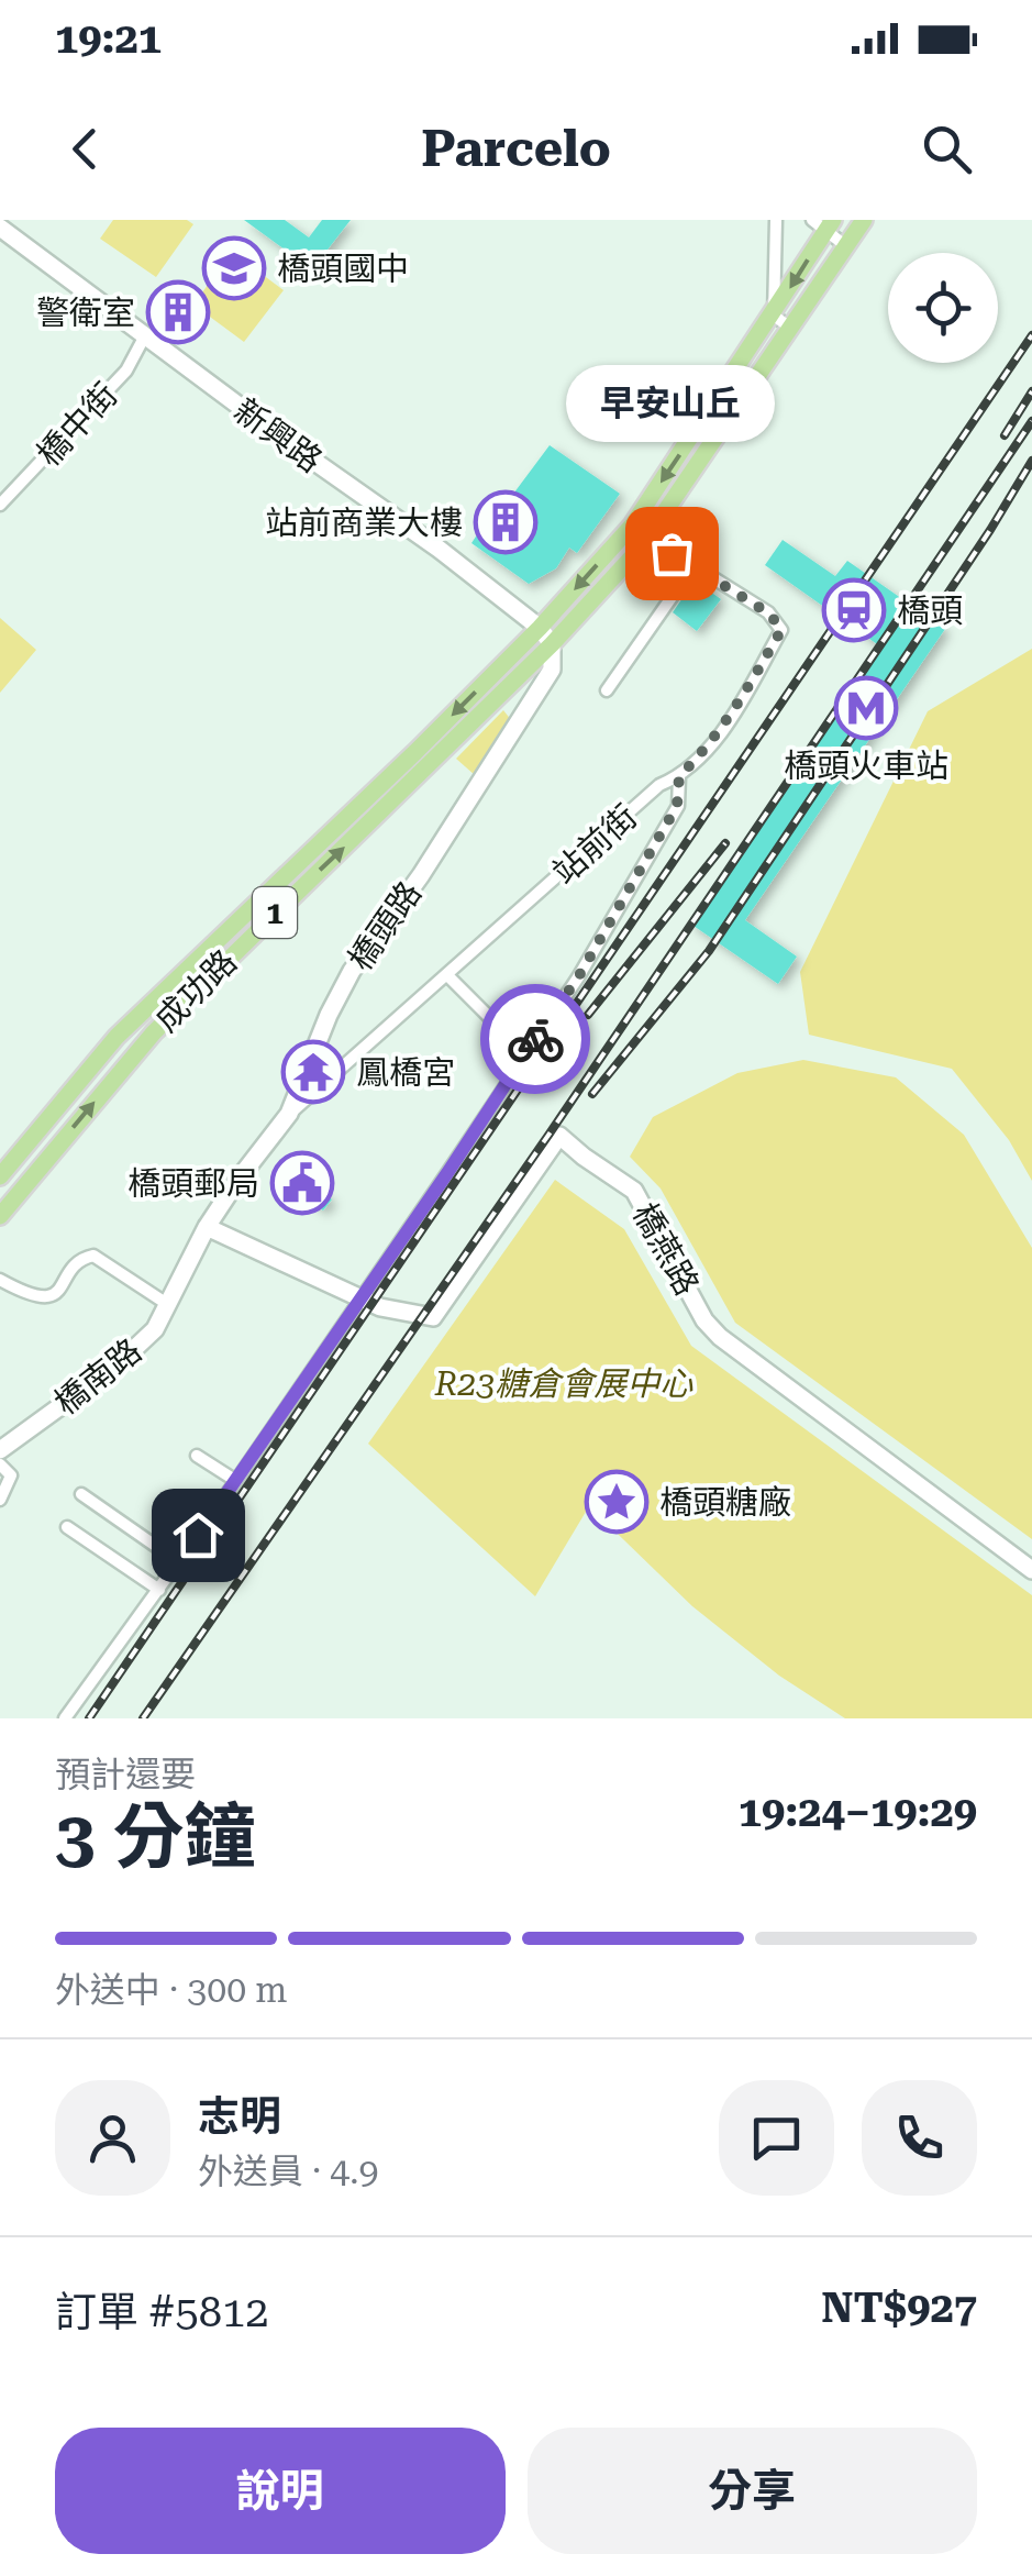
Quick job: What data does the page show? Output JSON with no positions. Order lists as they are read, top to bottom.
{
  "streets": {
    "main road": ["1", "成功路"],
    "street": [
      "橋中街",
      "新興路",
      "站前街",
      "橋頭路",
      "橋燕路",
      "橋南路"
    ]
  },
  "crossings": [
    ["橋中街", "新興路"],
    ["新興路", "1"],
    ["新興路", "成功路"],
    ["站前街", "1"],
    ["站前街", "橋頭路"],
    ["1", "橋頭路"],
    ["1", "成功路"],
    ["橋頭路", "成功路"],
    ["橋頭路", "橋燕路"],
    ["橋頭路", "橋南路"],
    ["橋燕路", "橋南路"]
  ],
  "parks": ["R23糖倉會展中心"],
  "places": {
    "school or university": ["橋頭國中"],
    "building": ["警衛室", "站前商業大樓"],
    "other": ["早安山丘"],
    "station": ["橋頭"],
    "metro station": ["橋頭火車站"],
    "temple": ["鳳橋宮"],
    "public building": ["橋頭郵局"],
    "place": ["橋頭糖廠"]
  },
  "page": {
    "status": "19:21",
    "header": "Parcelo",
    "bubble": "早安山丘",
    "heading": ["3 分鐘", "預計還要", "19:24–19:29"],
    "panel": [
      "志明",
      "外送員 · 4.9",
      "訂單 #5812",
      "NT$927"
    ],
    "bar": "外送中 · 300 m",
    "buttons": ["說明", "分享"]
  }
}
